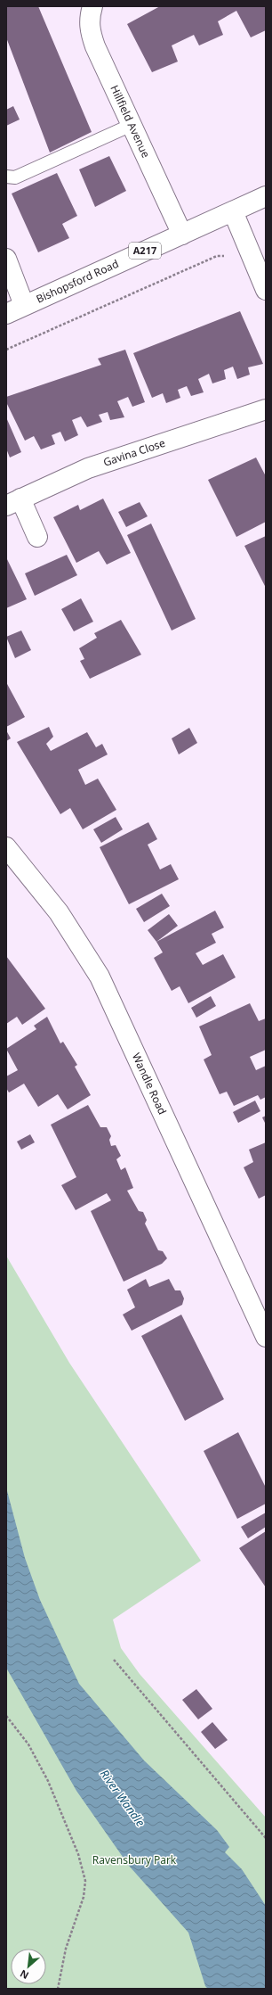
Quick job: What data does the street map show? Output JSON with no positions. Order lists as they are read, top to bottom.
{
  "streets": {
    "street": [
      "Hillfield Avenue",
      "A217",
      "Bishopsford Road",
      "Gavina Close",
      "Wandle Road"
    ]
  },
  "crossings": [
    ["Hillfield Avenue", "Bishopsford Road"]
  ],
  "water": ["River Wandle"],
  "parks": ["Ravensbury Park"],
  "north": "bottom left"
}
